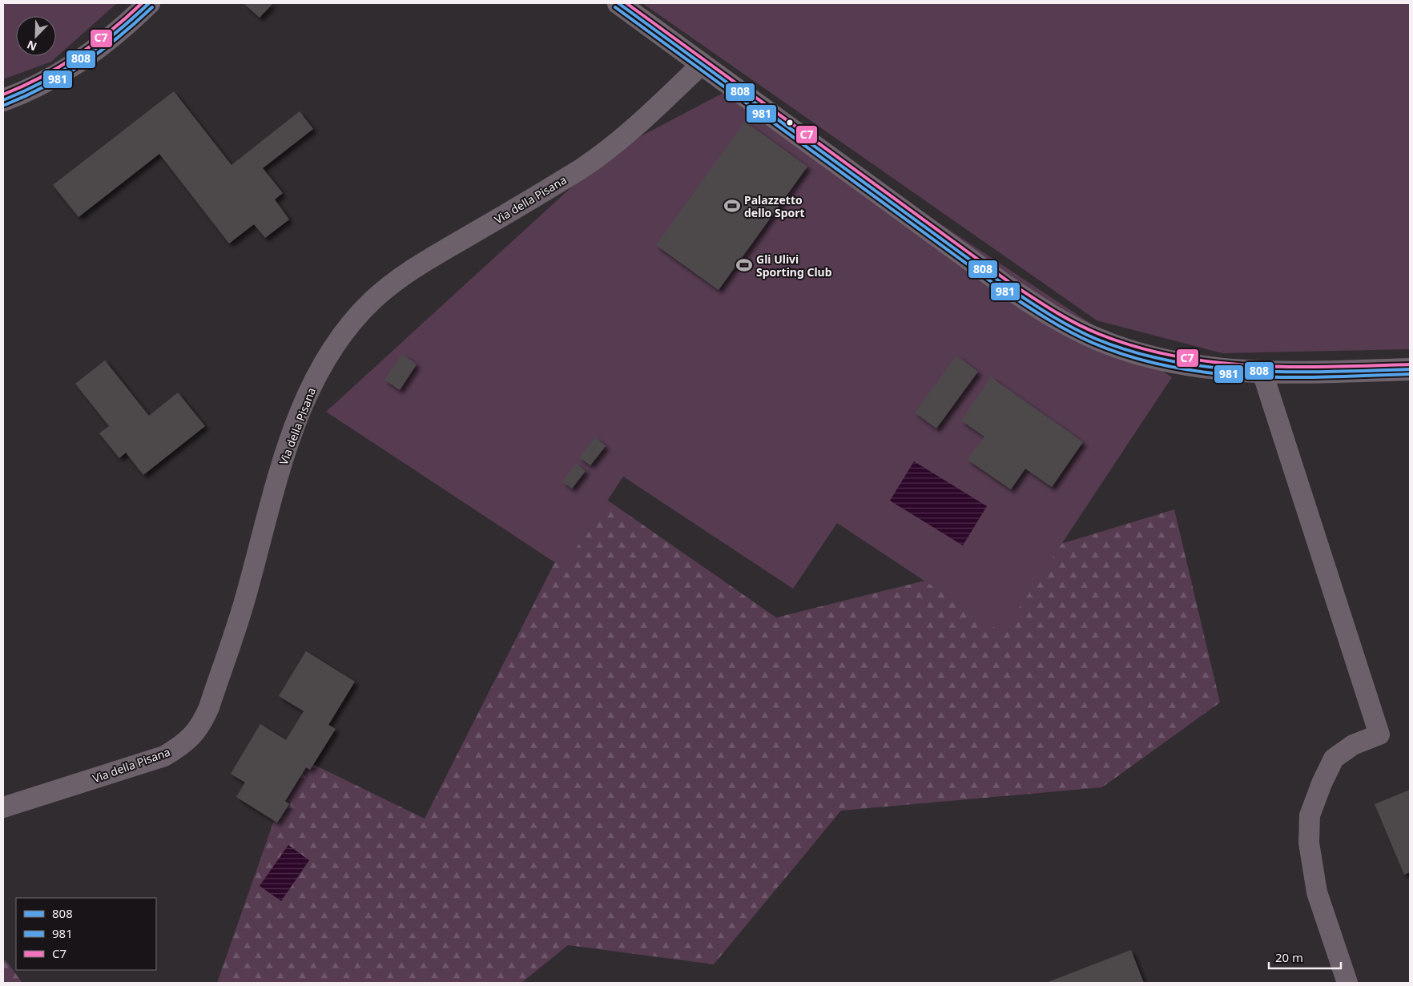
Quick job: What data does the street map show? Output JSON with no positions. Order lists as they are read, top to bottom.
{
  "streets": {
    "street": ["Via della Pisana"]
  },
  "places": {
    "sports": ["Palazzetto dello Sport", "Gli Ulivi Sporting Club"]
  },
  "lines": ["transit line 808", "transit line C7", "transit line 981"],
  "legend": ["808", "981", "C7"],
  "scale_bar": "20 m",
  "north": "bottom left"
}
